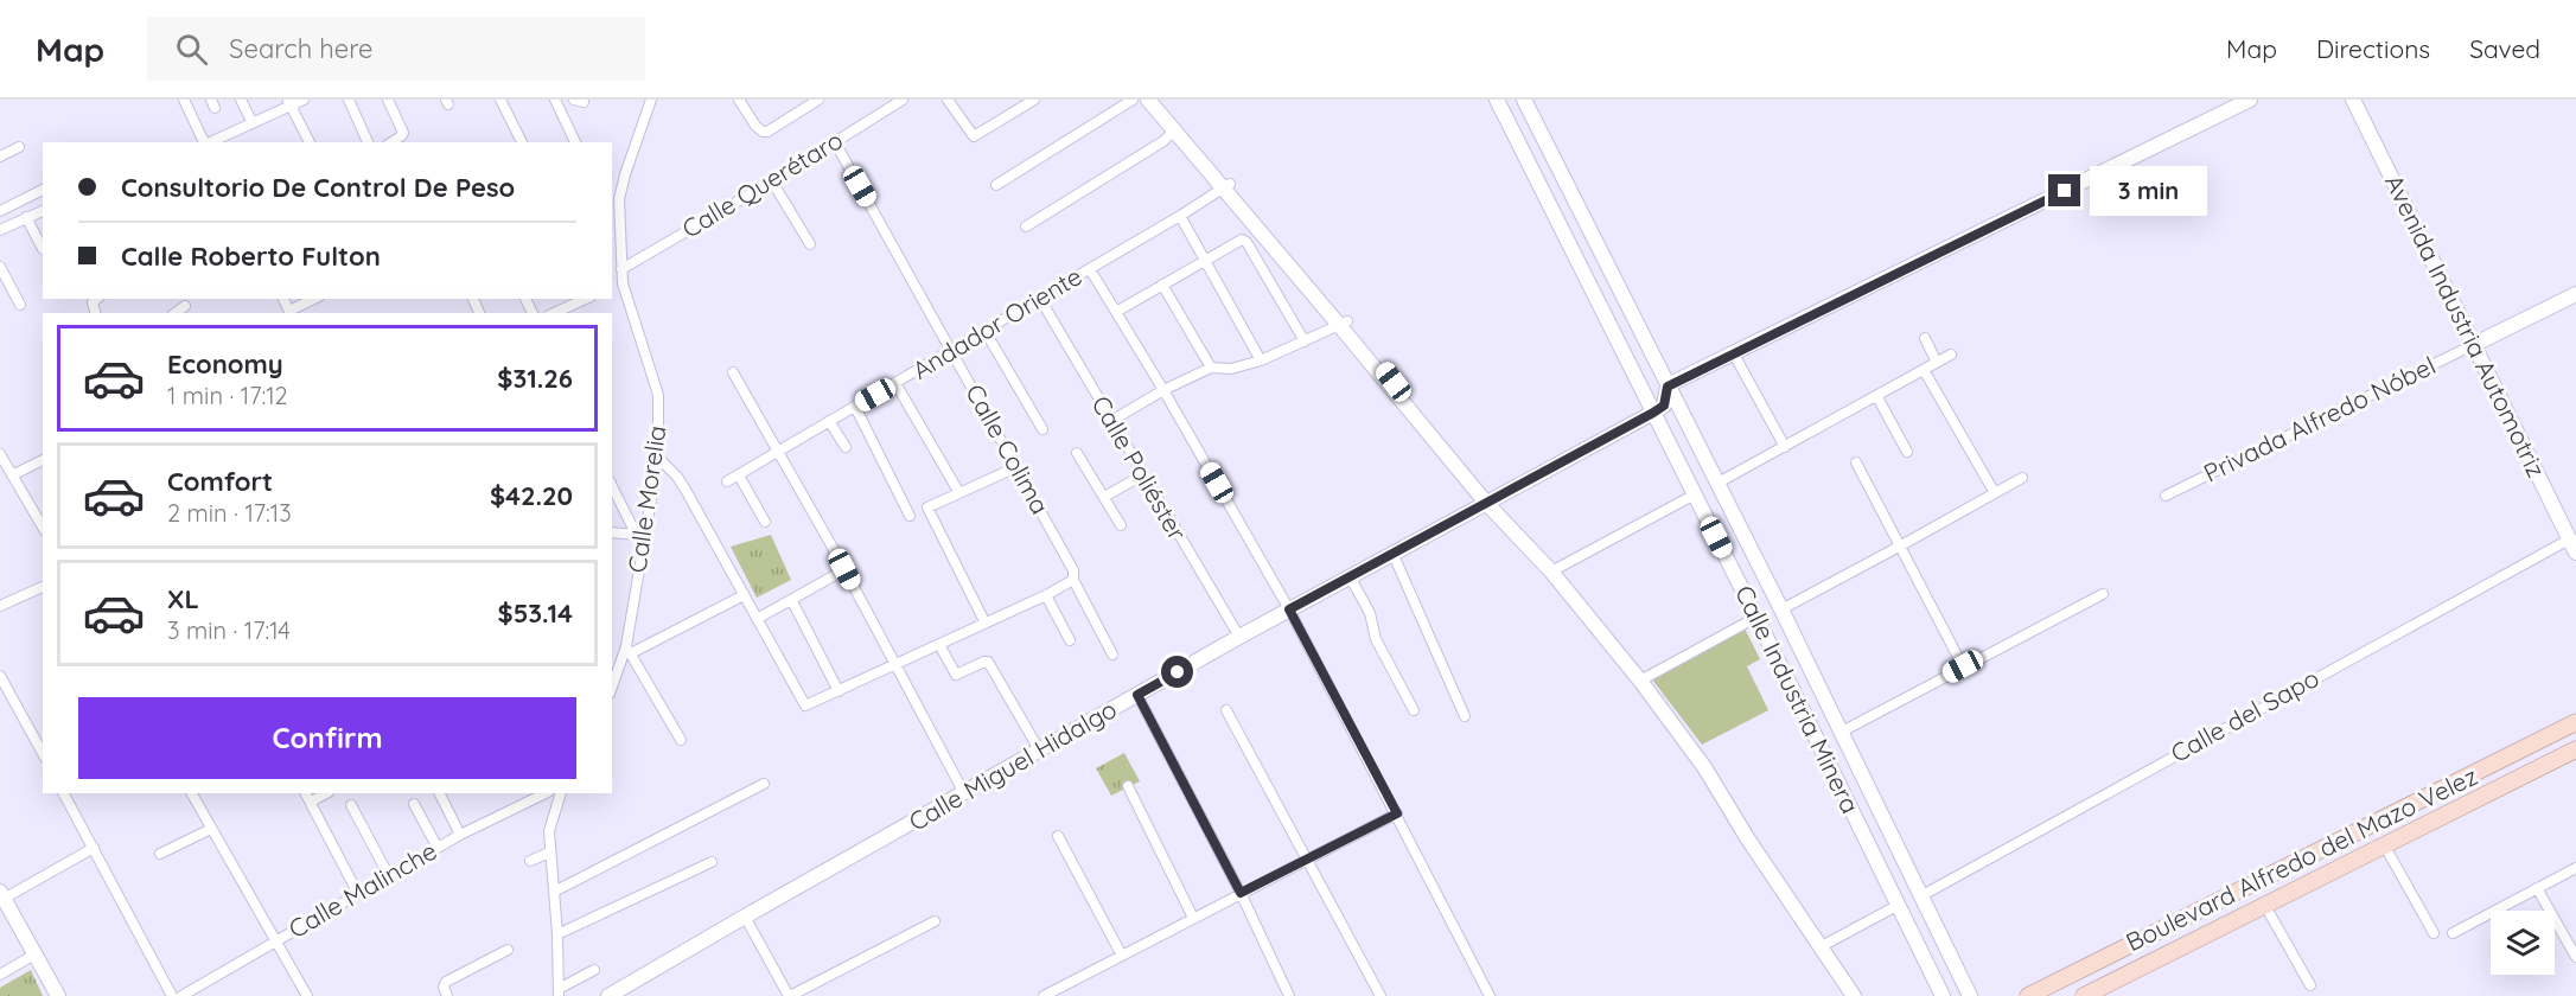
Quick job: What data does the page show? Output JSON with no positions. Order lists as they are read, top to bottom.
{
  "streets": {
    "main road": [
      "Avenida Industria Automotriz",
      "Calle Industria Minera",
      "Calle Miguel Hidalgo",
      "Boulevard Alfredo del Mazo Velez"
    ],
    "street": [
      "Calle Querétaro",
      "Andador Oriente",
      "Privada Alfredo Nóbel",
      "Calle Colima",
      "Calle Poliéster",
      "Calle Morelia",
      "Calle del Sapo",
      "Calle Malinche"
    ]
  },
  "crossings": [
    ["Calle Querétaro", "Calle Colima"],
    ["Calle Querétaro", "Calle Morelia"],
    ["Andador Oriente", "Calle Colima"],
    ["Andador Oriente", "Calle Poliéster"],
    ["Avenida Industria Automotriz", "Privada Alfredo Nóbel"],
    ["Avenida Industria Automotriz", "Calle del Sapo"],
    ["Calle Poliéster", "Calle Miguel Hidalgo"],
    ["Calle Industria Minera", "Calle del Sapo"],
    ["Calle Industria Minera", "Calle Miguel Hidalgo"]
  ],
  "page": {
    "header": "Map",
    "search": "Search here",
    "nav": ["Map", "Directions", "Saved"],
    "banner": ["Consultorio De Control De Peso", "Calle Roberto Fulton"],
    "bubble": "3 min",
    "list": [
      {
        "name": "Economy",
        "note": "1 min · 17:12",
        "value": "$31.26"
      },
      {
        "name": "Comfort",
        "note": "2 min · 17:13",
        "value": "$42.20"
      },
      {
        "name": "XL",
        "note": "3 min · 17:14",
        "value": "$53.14"
      }
    ],
    "buttons": "Confirm"
  }
}
